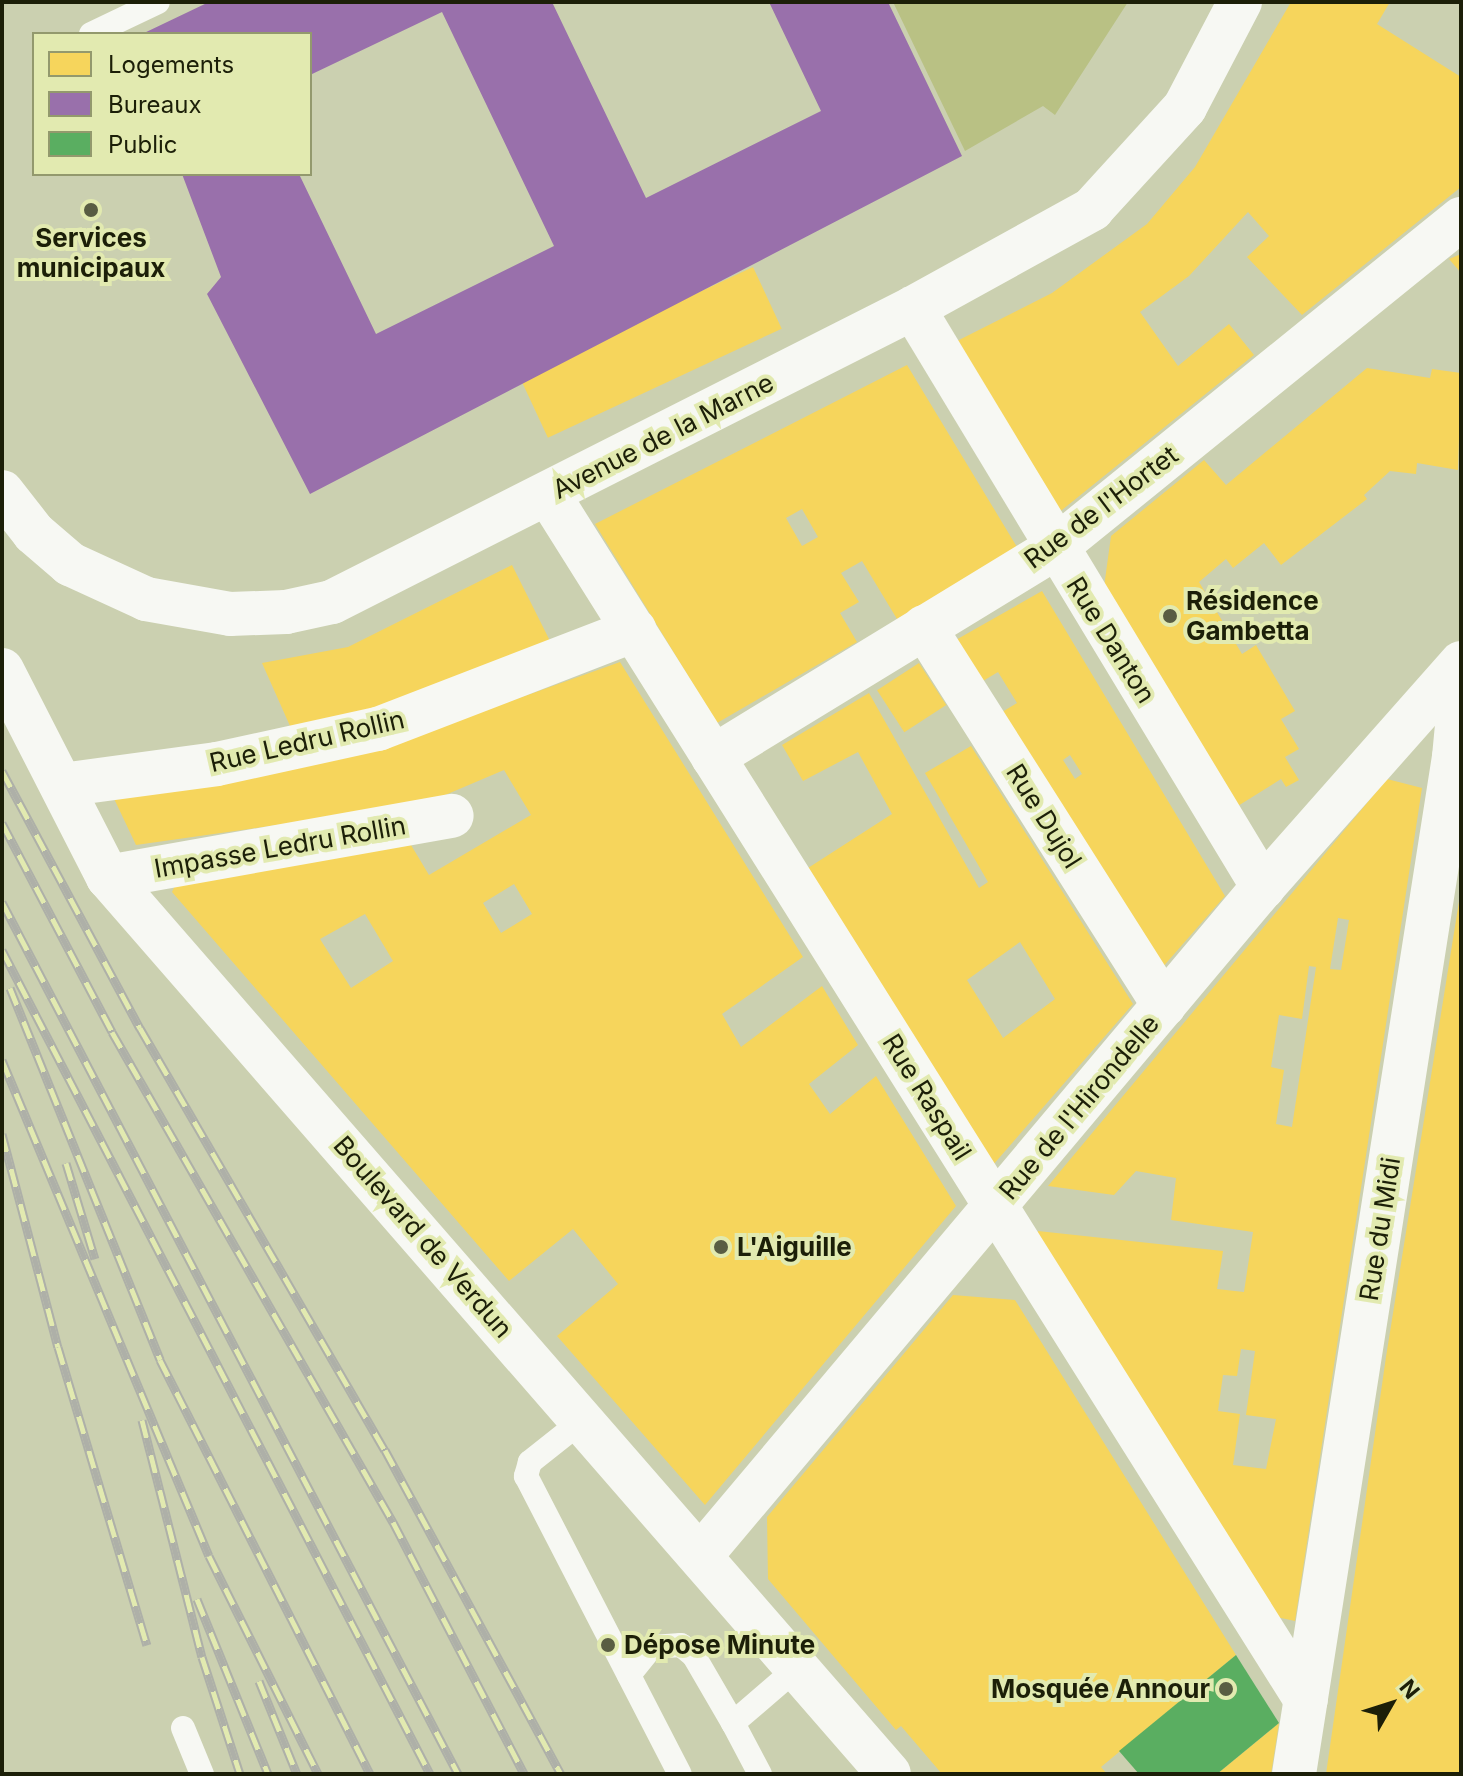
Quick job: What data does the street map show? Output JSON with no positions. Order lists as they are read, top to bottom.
{
  "streets": {
    "street": [
      "Avenue de la Marne",
      "Rue de l'Hortet",
      "Rue Danton",
      "Rue Ledru Rollin",
      "Rue Dujol",
      "Impasse Ledru Rollin",
      "Rue Raspail",
      "Rue de l'Hirondelle",
      "Rue du Midi",
      "Boulevard de Verdun"
    ]
  },
  "crossings": [
    ["Avenue de la Marne", "Rue Danton"],
    ["Avenue de la Marne", "Rue Raspail"],
    ["Rue de l'Hortet", "Rue Danton"],
    ["Rue de l'Hortet", "Rue Dujol"],
    ["Rue de l'Hortet", "Rue Raspail"],
    ["Rue Danton", "Rue de l'Hirondelle"],
    ["Rue Ledru Rollin", "Rue Raspail"],
    ["Rue Ledru Rollin", "Boulevard de Verdun"],
    ["Rue Dujol", "Rue de l'Hirondelle"],
    ["Impasse Ledru Rollin", "Boulevard de Verdun"],
    ["Rue Raspail", "Rue de l'Hirondelle"],
    ["Rue Raspail", "Rue du Midi"],
    ["Rue de l'Hirondelle", "Boulevard de Verdun"]
  ],
  "places": [
    "Services municipaux",
    "Résidence Gambetta",
    "L'Aiguille",
    "Dépose Minute",
    "Mosquée Annour"
  ],
  "legend": ["Logements", "Bureaux", "Public"],
  "north": "top right"
}
